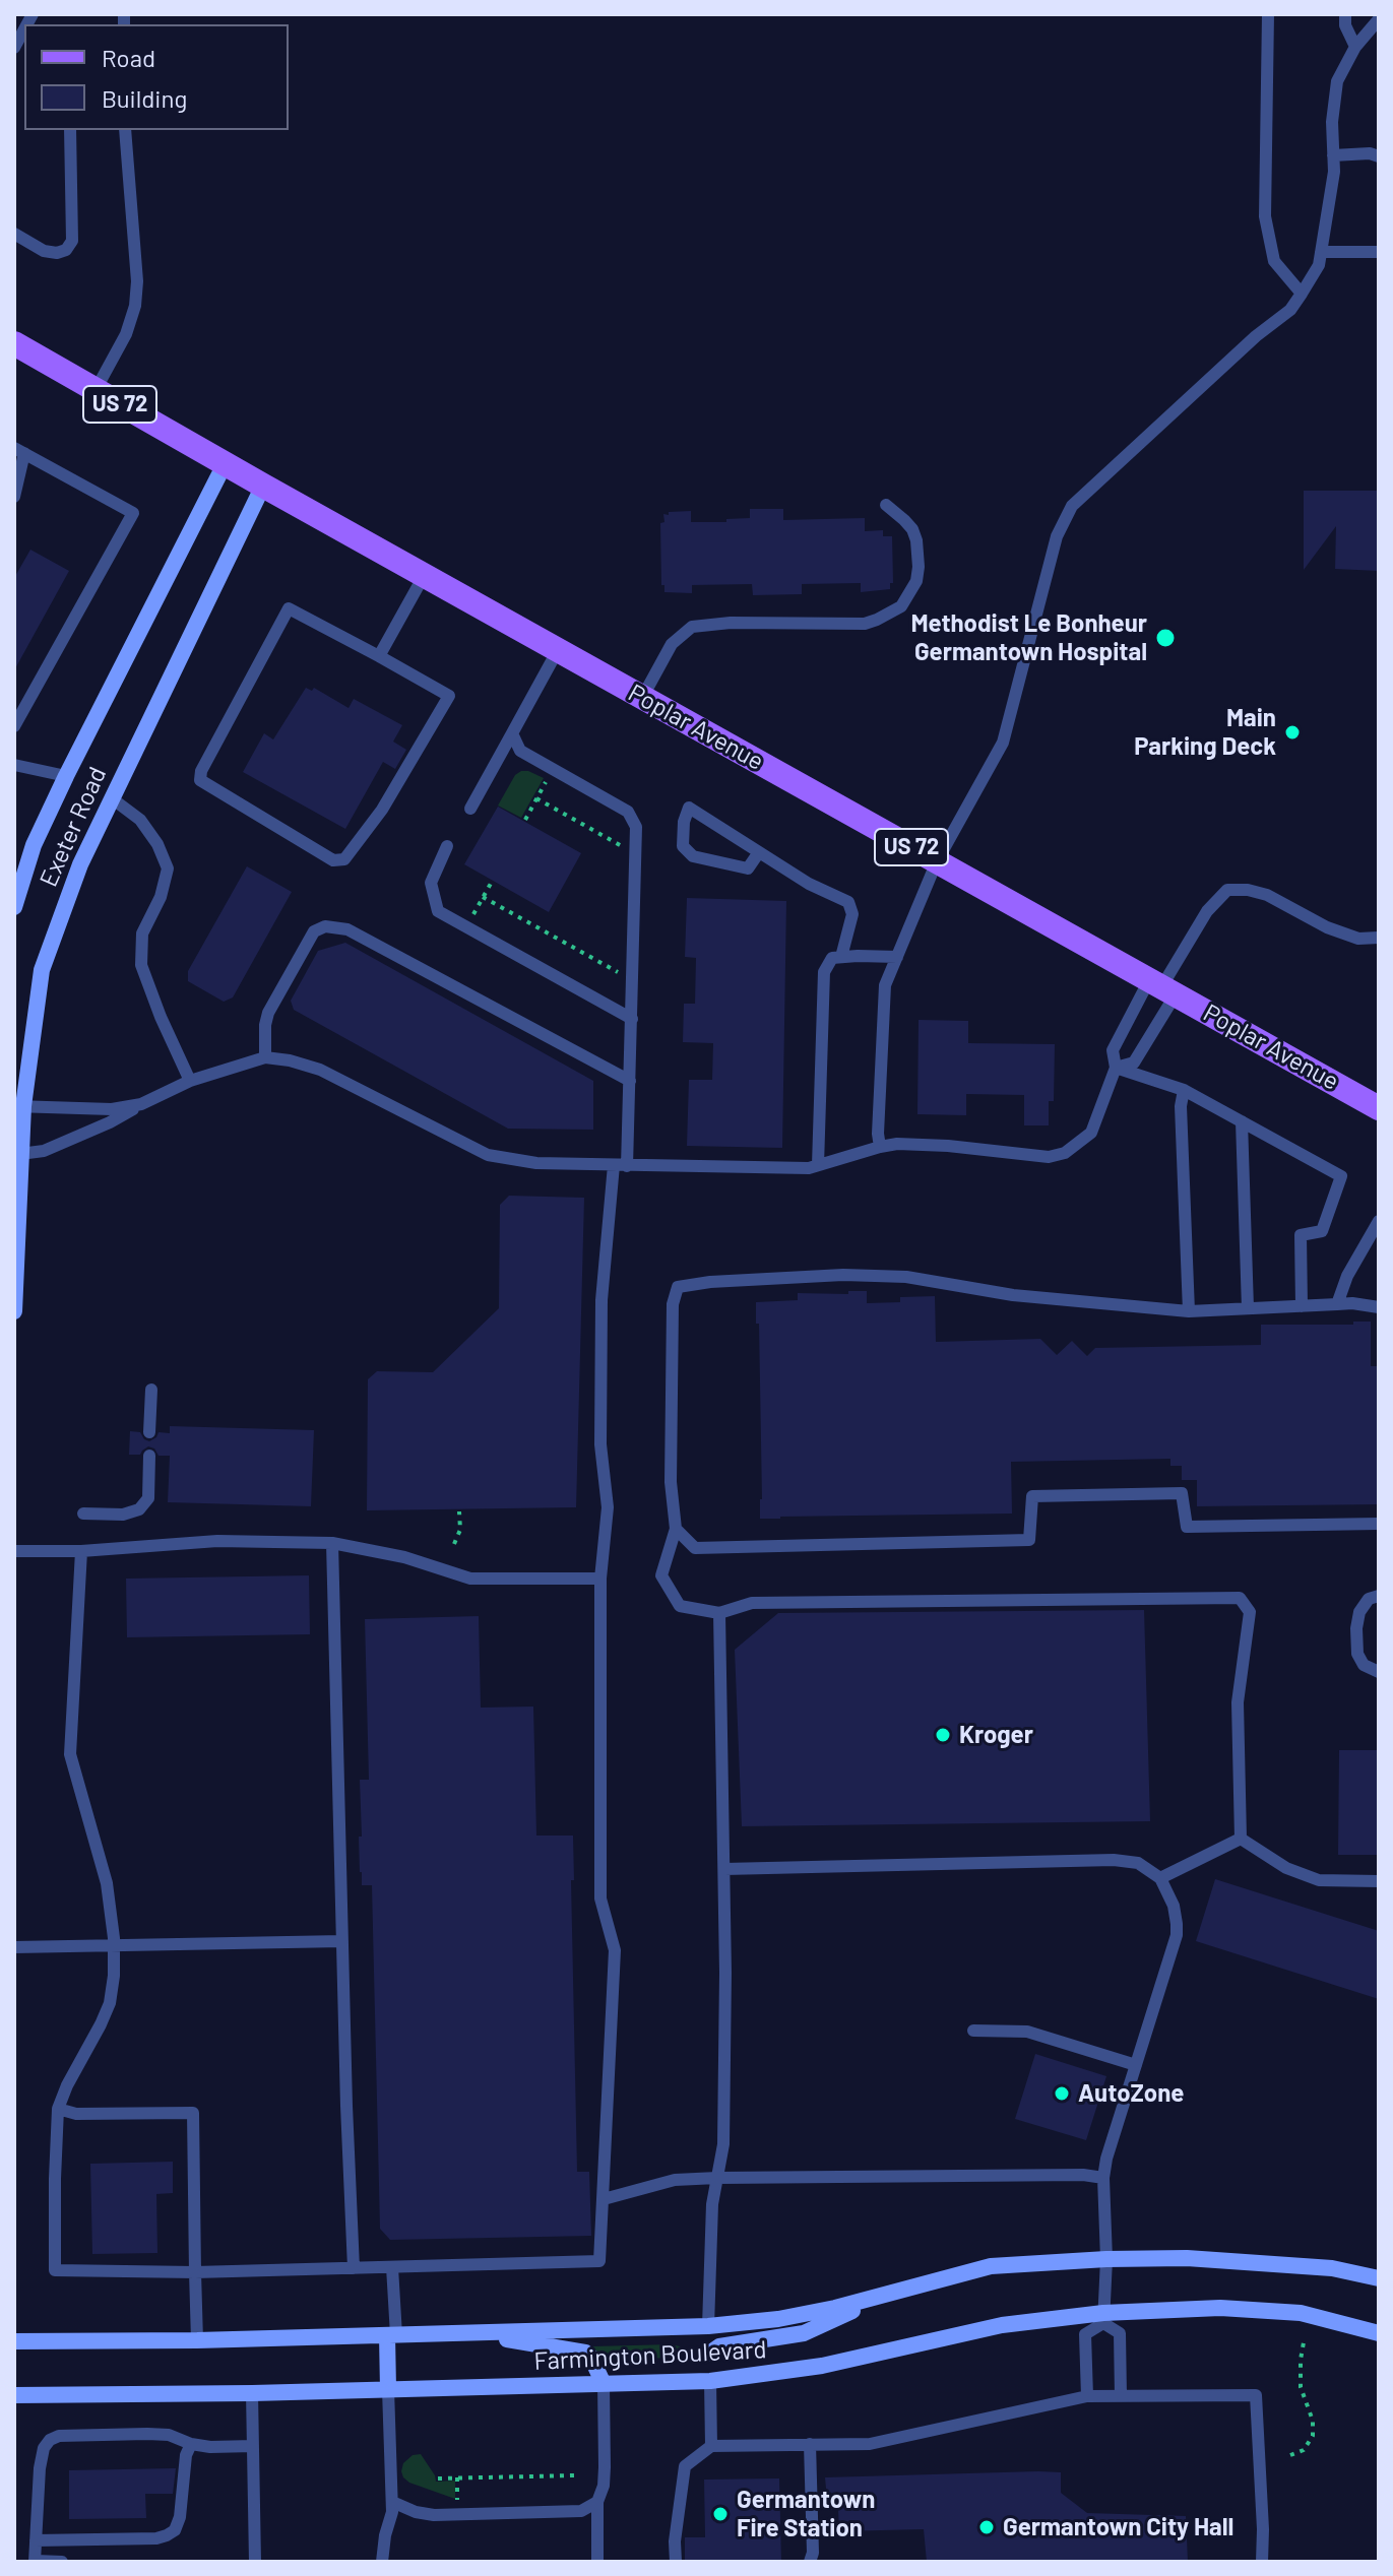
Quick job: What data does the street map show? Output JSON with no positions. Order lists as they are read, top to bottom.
{
  "streets": {
    "main road": [
      "US 72",
      "Poplar Avenue",
      "Exeter Road",
      "Farmington Boulevard"
    ]
  },
  "crossings": [
    ["Poplar Avenue", "Exeter Road"]
  ],
  "places": [
    "Methodist Le Bonheur Germantown Hospital",
    "Main Parking Deck",
    "Kroger",
    "AutoZone",
    "Germantown Fire Station",
    "Germantown City Hall"
  ],
  "legend": ["Road", "Building"]
}
